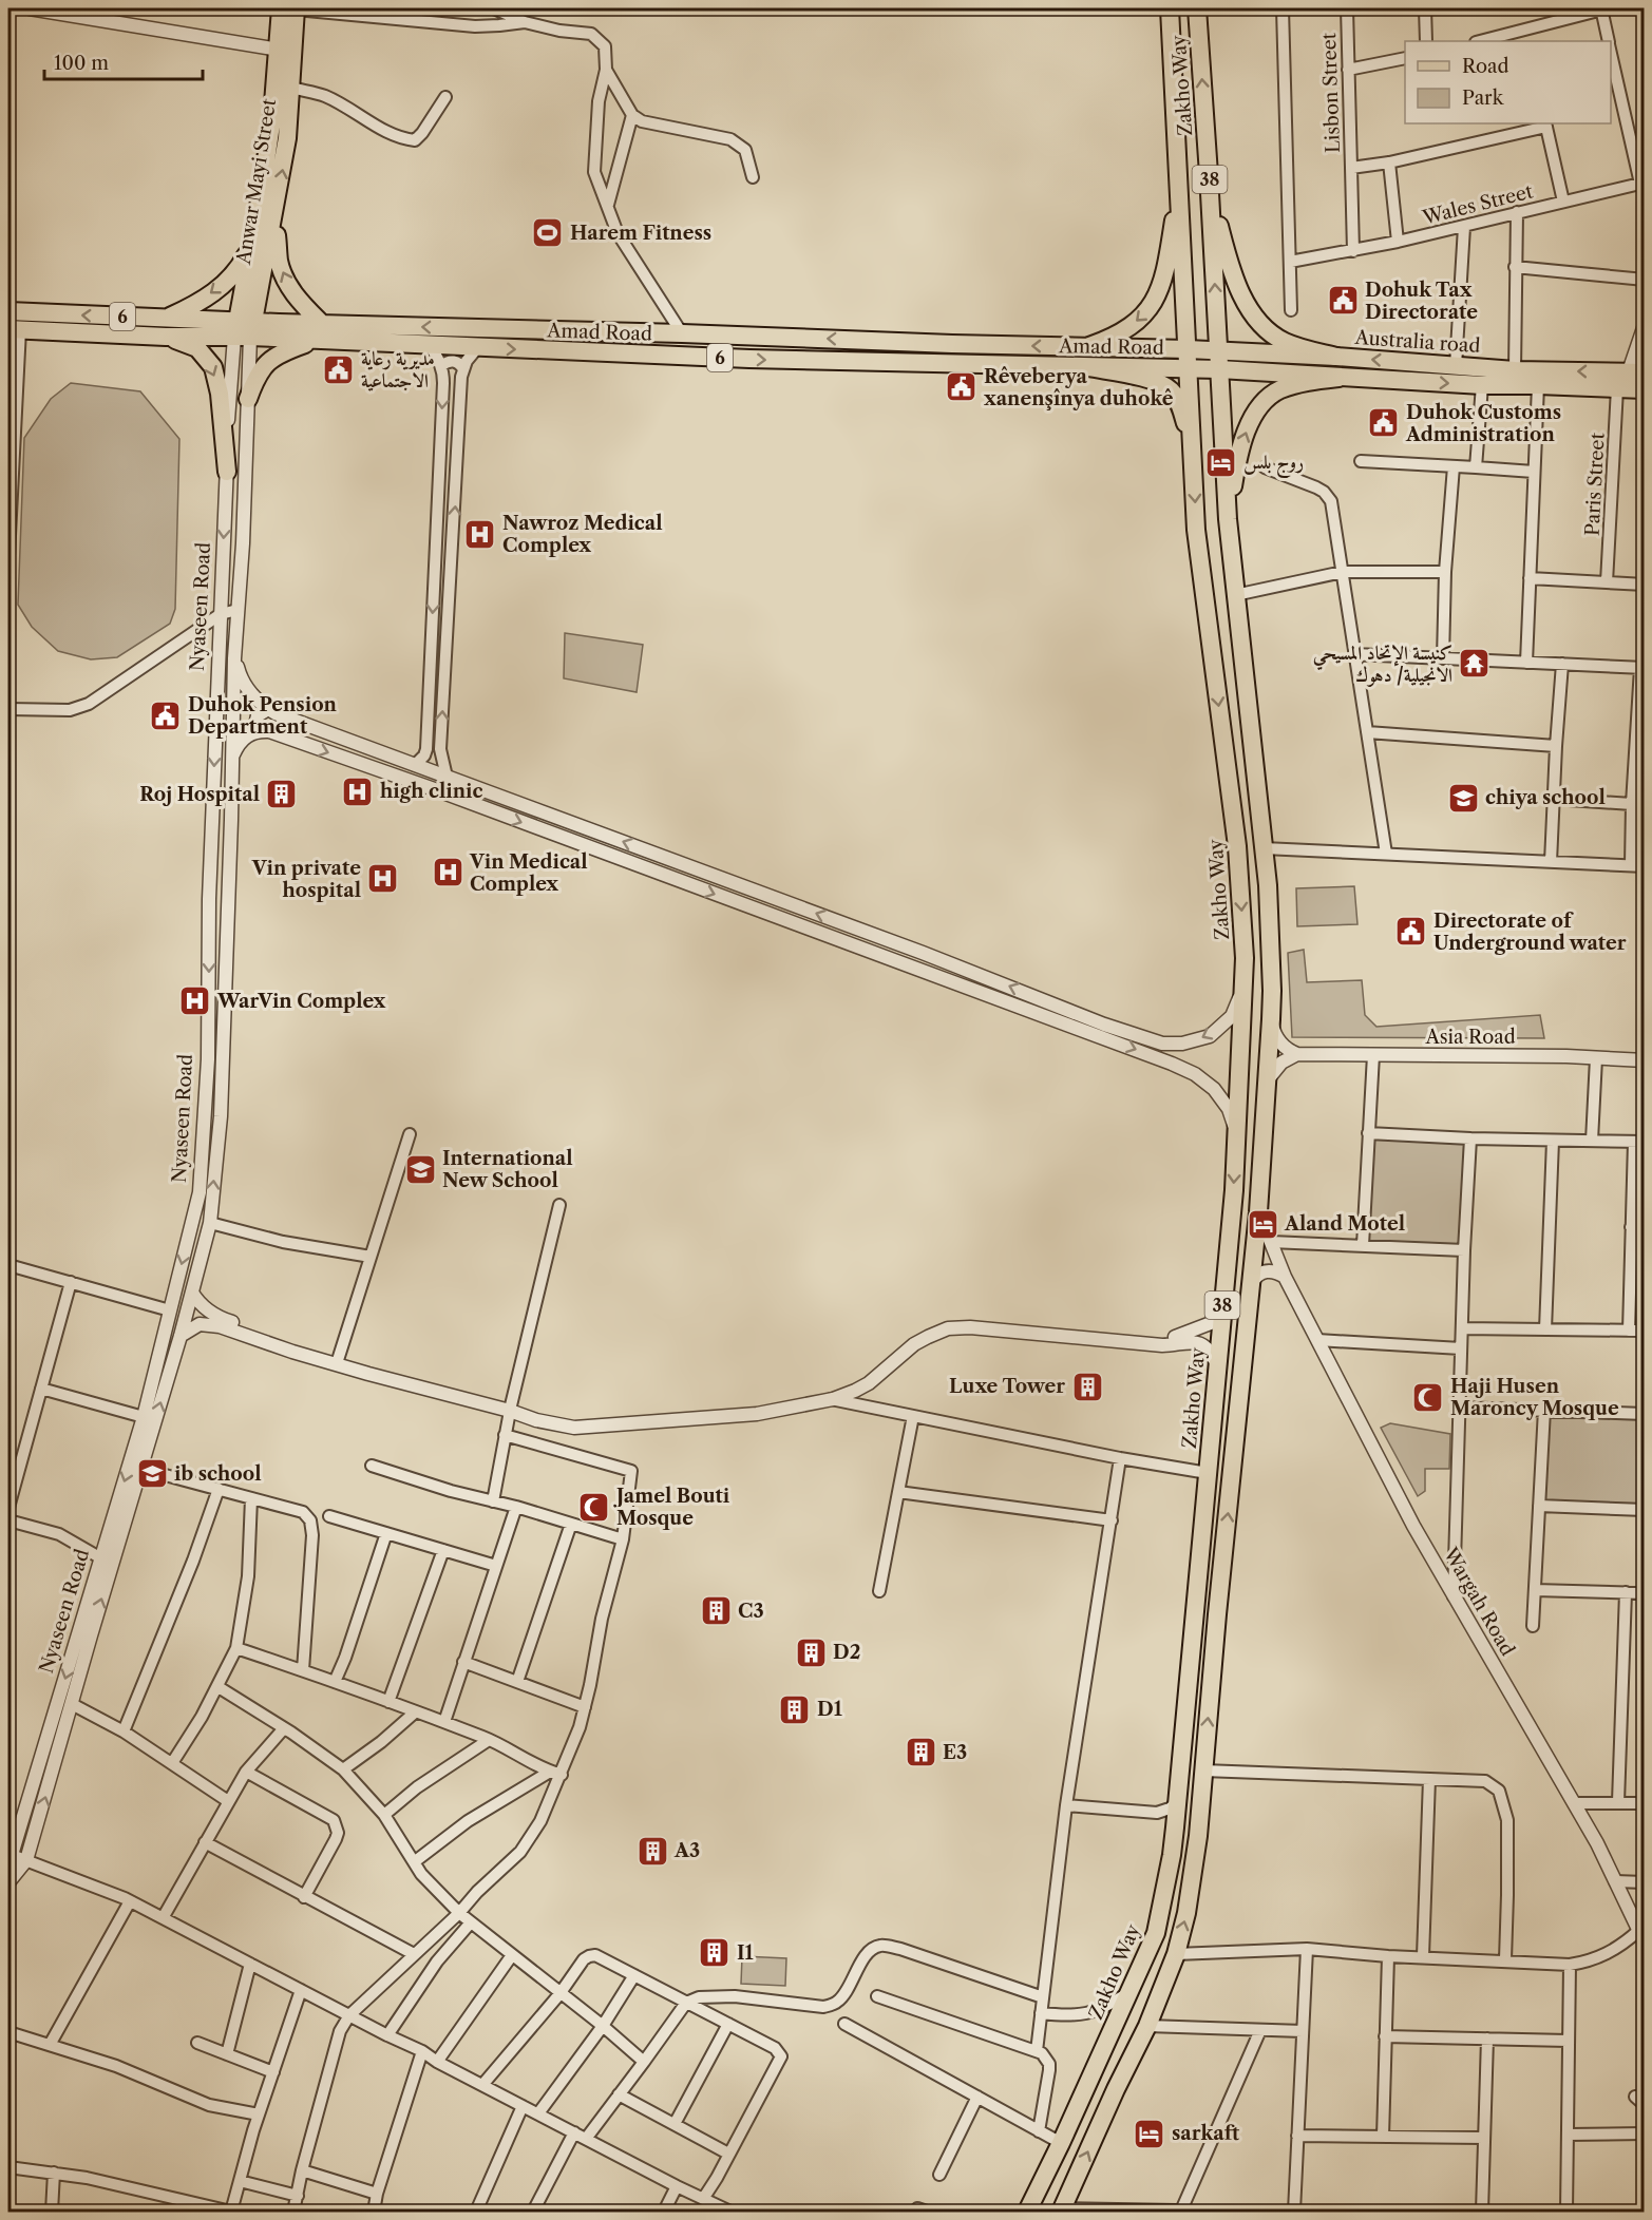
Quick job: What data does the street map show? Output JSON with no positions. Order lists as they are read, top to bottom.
{
  "streets": {
    "main road": [
      "Zakho Way",
      "38",
      "Anwar Mayi Street",
      "6",
      "Amad Road",
      "Australia road"
    ],
    "street": [
      "Lisbon Street",
      "Wales Street",
      "Paris Street",
      "Nyaseen Road",
      "Asia Road",
      "Wargah Road"
    ]
  },
  "crossings": [
    ["Zakho Way", "38"],
    ["Zakho Way", "Amad Road"],
    ["Zakho Way", "Australia road"],
    ["Lisbon Street", "Wales Street"],
    ["38", "Amad Road"],
    ["38", "Australia road"],
    ["38", "Wargah Road"],
    ["Anwar Mayi Street", "6"],
    ["Anwar Mayi Street", "Amad Road"],
    ["Anwar Mayi Street", "Nyaseen Road"],
    ["6", "Amad Road"],
    ["6", "Nyaseen Road"],
    ["Amad Road", "Australia road"],
    ["Amad Road", "Nyaseen Road"],
    ["Australia road", "Paris Street"]
  ],
  "places": {
    "sports": ["Harem Fitness"],
    "public building": [
      "Dohuk Tax Directorate",
      "مديرية رعاية الاجتماعية",
      "Rêveberya xanenşînya duhokê",
      "Duhok Customs Administration",
      "Duhok Pension Department",
      "Directorate of Underground water"
    ],
    "hotel": ["روج بلس", "Aland Motel", "sarkaft"],
    "hospital": [
      "Nawroz Medical Complex",
      "high clinic",
      "Vin Medical Complex",
      "Vin private hospital",
      "WarVin Complex"
    ],
    "temple": ["كنيسة الإتحاد المسيحي الانجيلية/ دهوك"],
    "building": [
      "Roj Hospital",
      "Luxe Tower",
      "C3",
      "D2",
      "D1",
      "E3",
      "A3",
      "I1"
    ],
    "school or university": ["chiya school", "International New School", "ib school"],
    "mosque": ["Haji Husen Maroncy Mosque", "Jamel Bouti Mosque"]
  },
  "legend": ["Road", "Park"],
  "scale_bar": "100 m"
}
